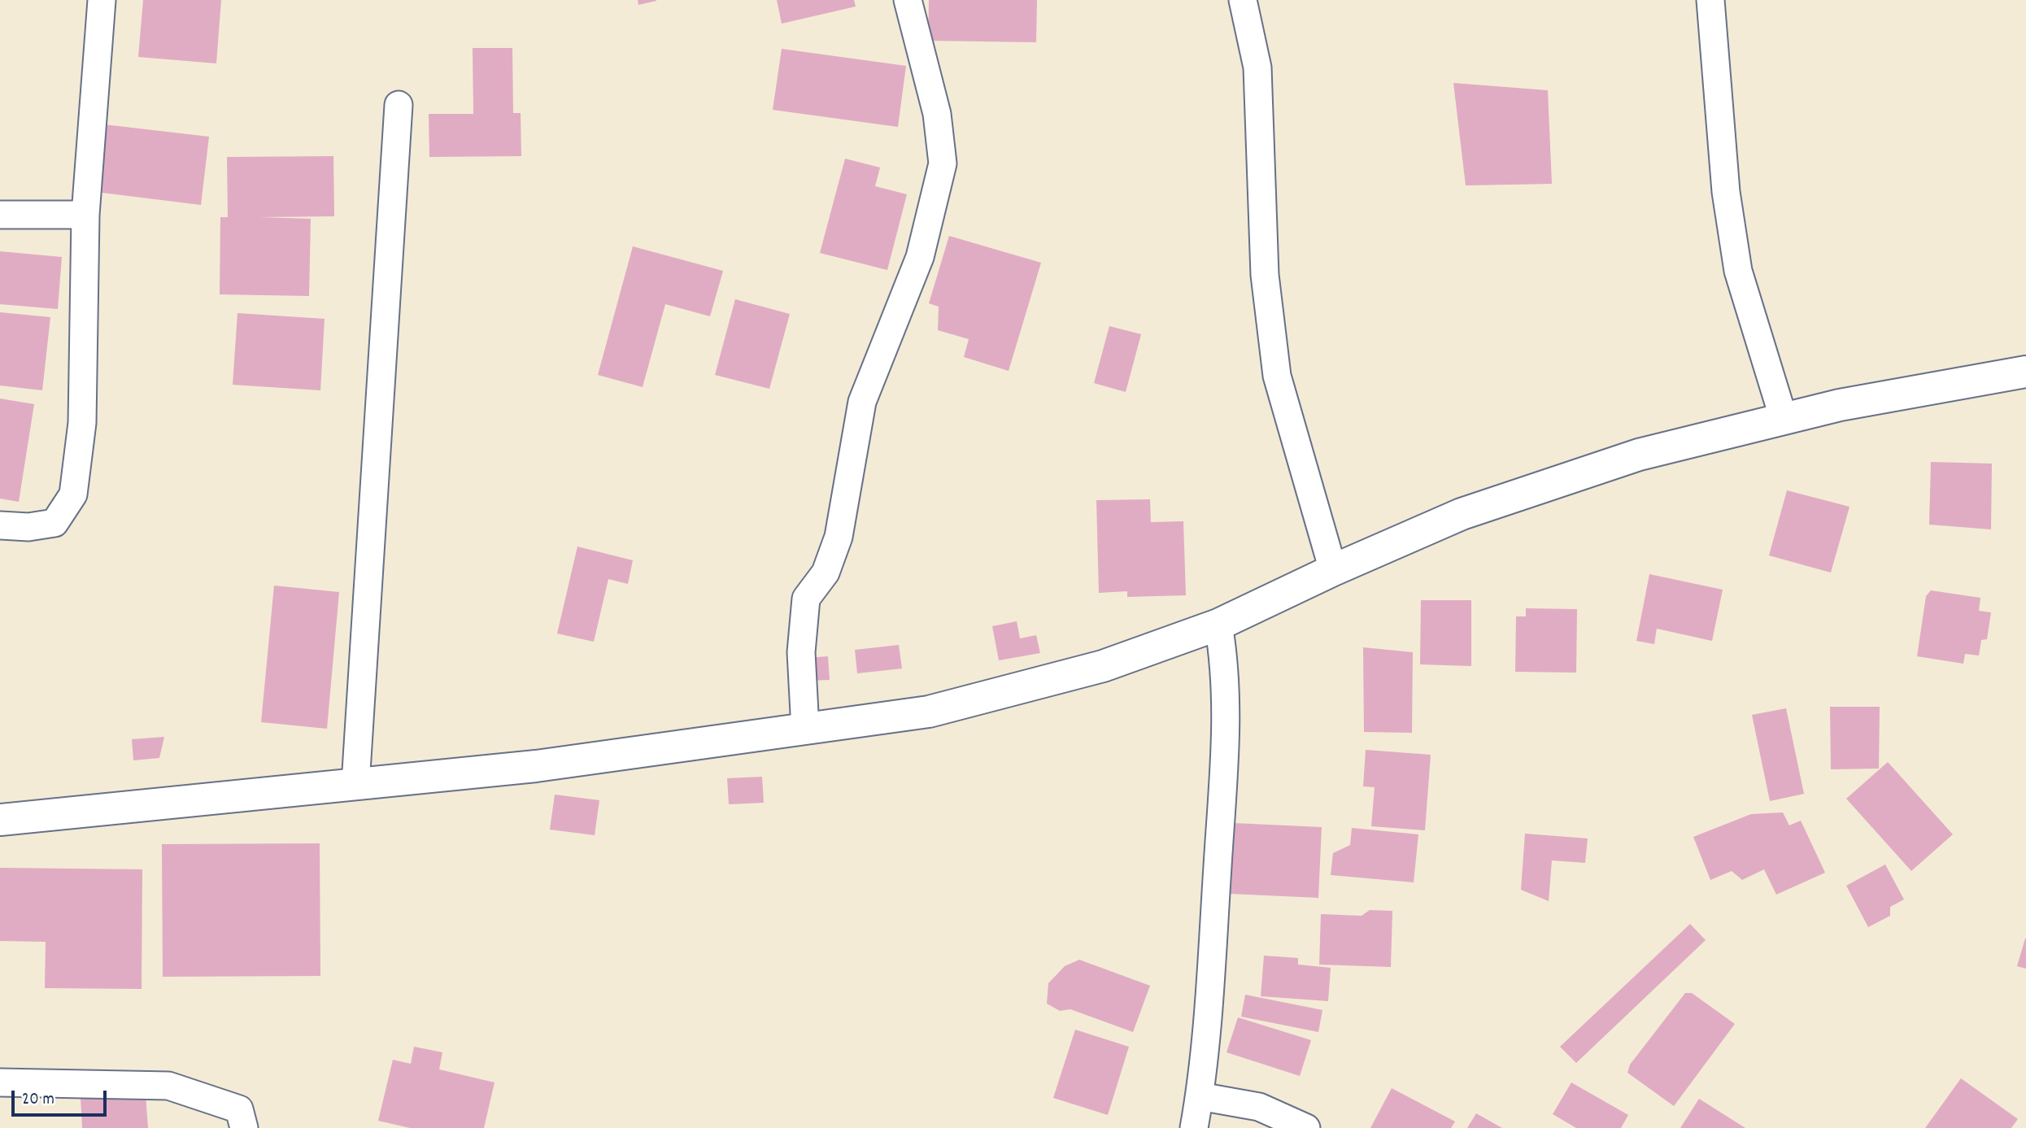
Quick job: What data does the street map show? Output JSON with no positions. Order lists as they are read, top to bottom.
{
  "scale_bar": "20 m"
}
